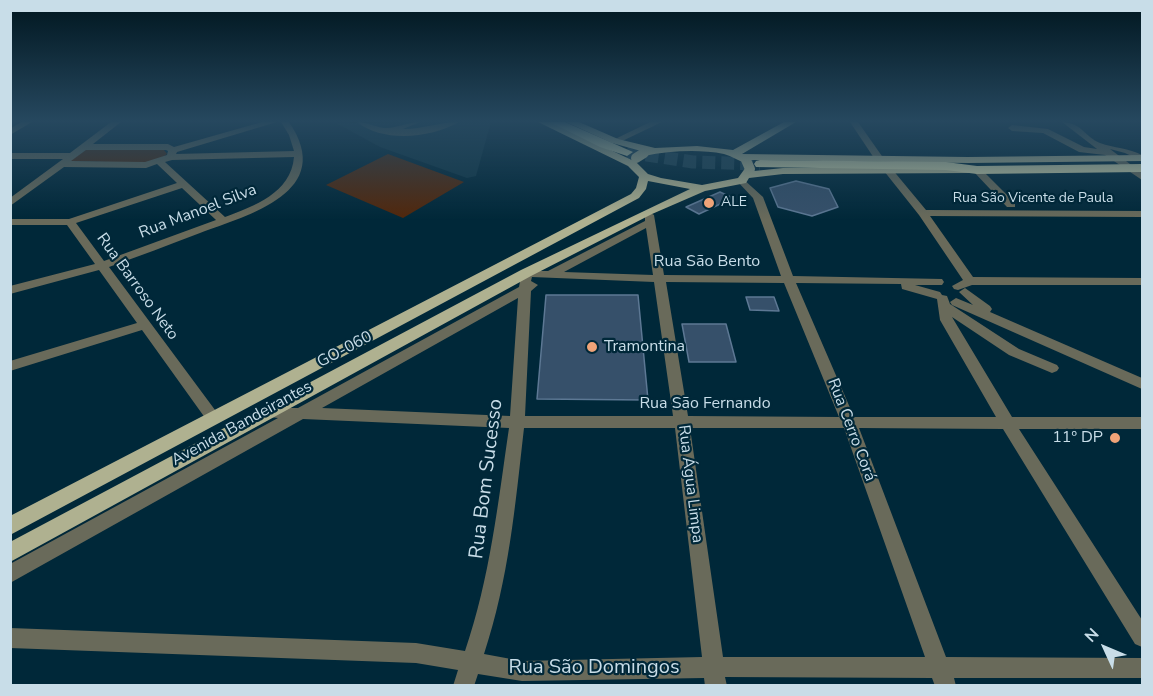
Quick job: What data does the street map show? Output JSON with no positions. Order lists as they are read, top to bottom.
{
  "streets": {
    "main road": ["GO-060"],
    "street": [
      "Rua São Vicente de Paula",
      "Rua Manoel Silva",
      "Rua São Bento",
      "Rua Barroso Neto",
      "Rua São Fernando",
      "Avenida Bandeirantes",
      "Rua Cerro Corá",
      "Rua Bom Sucesso",
      "Rua Água Limpa",
      "Rua São Domingos"
    ]
  },
  "crossings": [
    ["Rua Manoel Silva", "Rua Barroso Neto"],
    ["Rua São Bento", "Avenida Bandeirantes"],
    ["Rua São Bento", "Rua Cerro Corá"],
    ["Rua São Bento", "Rua Água Limpa"],
    ["Rua Barroso Neto", "GO-060"],
    ["GO-060", "Rua São Fernando"],
    ["GO-060", "Avenida Bandeirantes"],
    ["GO-060", "Rua Cerro Corá"],
    ["GO-060", "Rua Bom Sucesso"],
    ["GO-060", "Rua Água Limpa"],
    ["Rua São Fernando", "Avenida Bandeirantes"],
    ["Rua São Fernando", "Rua Cerro Corá"],
    ["Rua São Fernando", "Rua Bom Sucesso"],
    ["Rua São Fernando", "Rua Água Limpa"],
    ["Avenida Bandeirantes", "Rua Bom Sucesso"],
    ["Avenida Bandeirantes", "Rua Água Limpa"],
    ["Rua Cerro Corá", "Rua São Domingos"],
    ["Rua Bom Sucesso", "Rua São Domingos"],
    ["Rua Água Limpa", "Rua São Domingos"]
  ],
  "places": ["ALE", "Tramontina", "11º DP"],
  "north": "top left"
}
